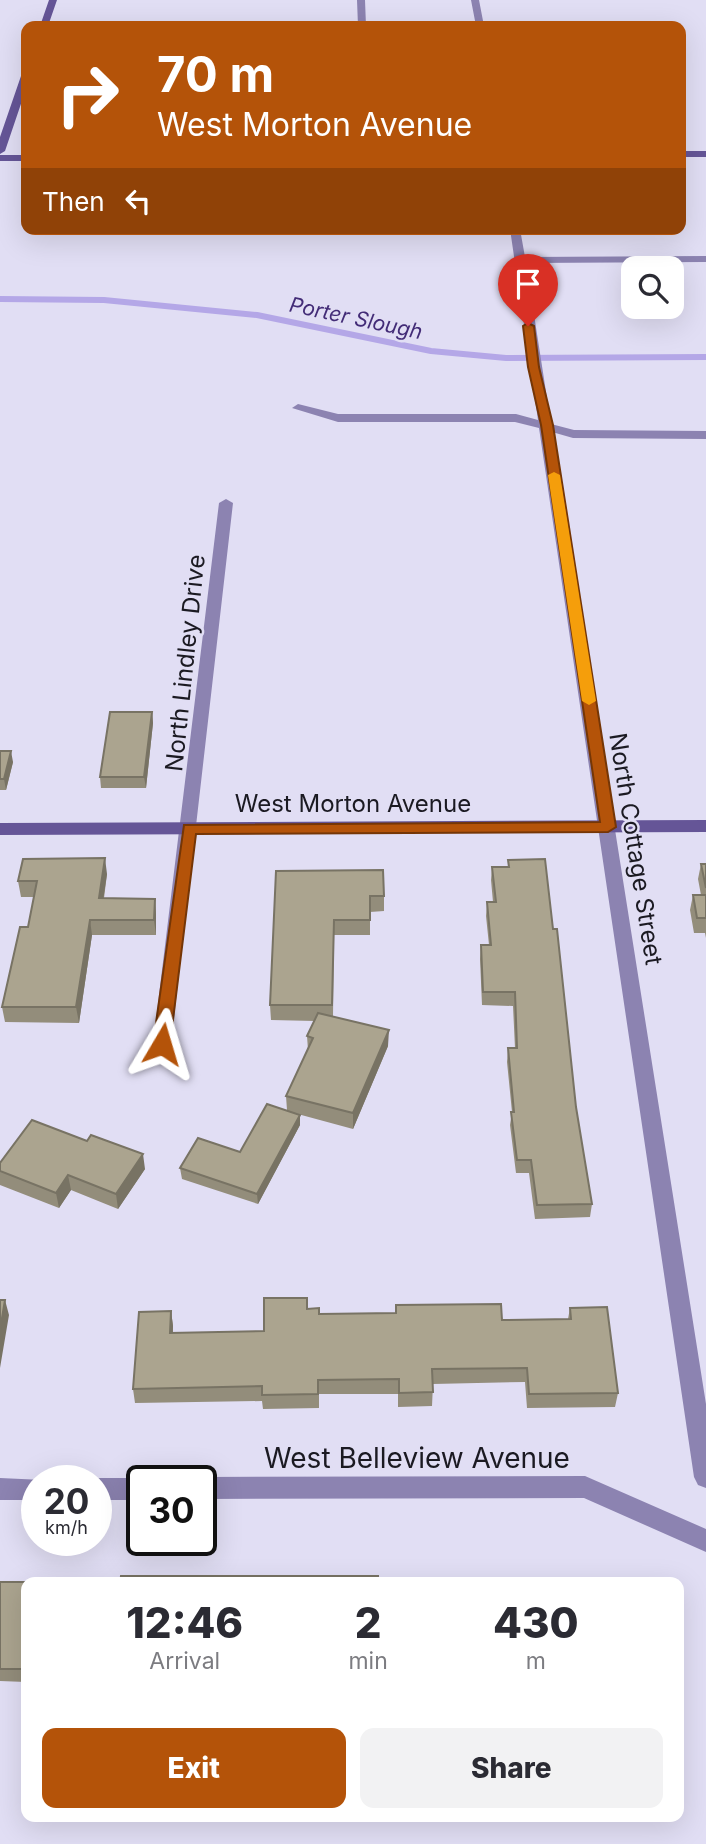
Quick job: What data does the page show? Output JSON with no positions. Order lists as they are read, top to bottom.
{
  "streets": {
    "main road": ["West Morton Avenue"],
    "street": ["North Lindley Drive", "North Cottage Street", "West Belleview Avenue"]
  },
  "crossings": [
    ["North Lindley Drive", "West Morton Avenue"],
    ["West Morton Avenue", "North Cottage Street"]
  ],
  "water": ["Porter Slough"],
  "page": {
    "turn": ["70 m", "West Morton Avenue"],
    "then": "Then",
    "speed": "20 km/h",
    "limit": "30",
    "eta": [
      "12:46",
      "Arrival",
      "2",
      "min",
      "430",
      "m"
    ],
    "buttons": ["Exit", "Share"]
  }
}
